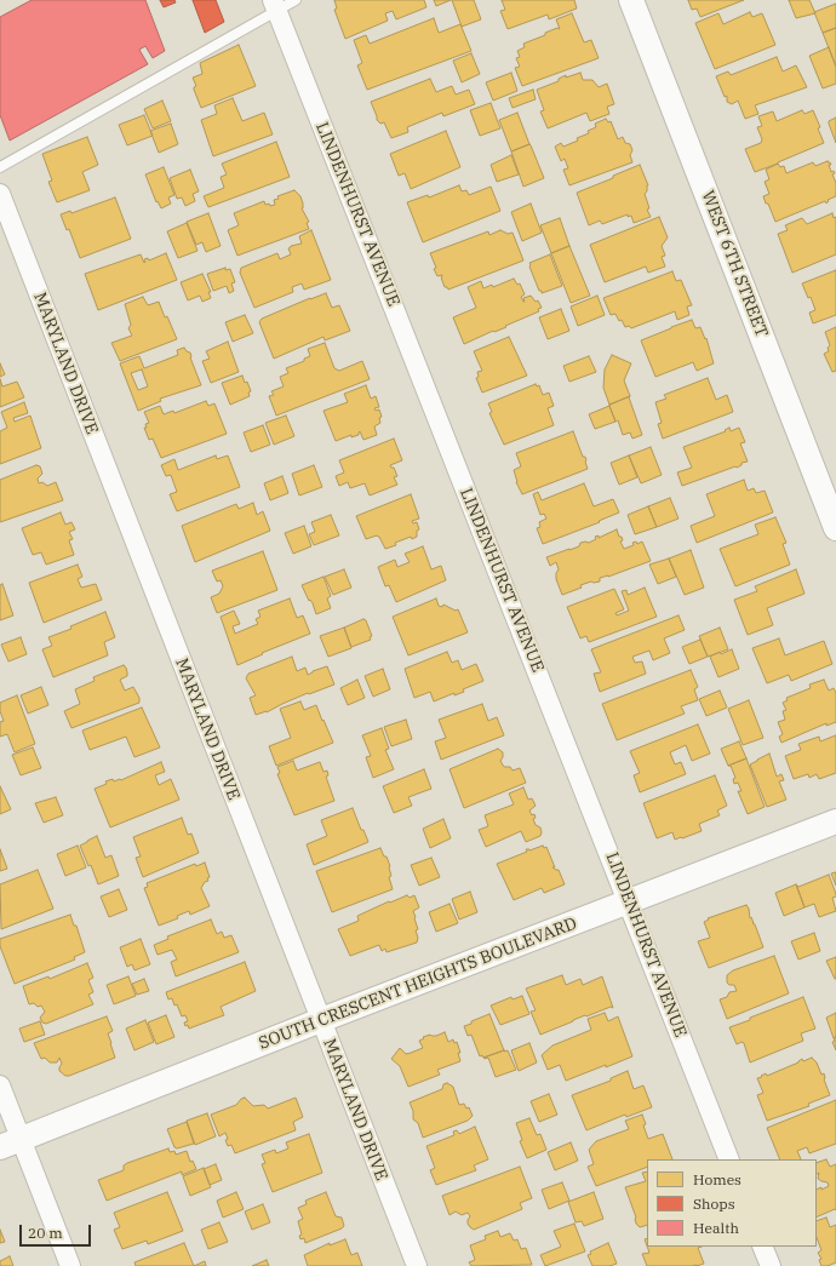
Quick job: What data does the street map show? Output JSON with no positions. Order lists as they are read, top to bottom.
{
  "streets": {
    "street": [
      "LINDENHURST AVENUE",
      "WEST 6TH STREET",
      "MARYLAND DRIVE",
      "SOUTH CRESCENT HEIGHTS BOULEVARD"
    ]
  },
  "crossings": [
    ["LINDENHURST AVENUE", "SOUTH CRESCENT HEIGHTS BOULEVARD"],
    ["MARYLAND DRIVE", "SOUTH CRESCENT HEIGHTS BOULEVARD"]
  ],
  "legend": ["Homes", "Shops", "Health"],
  "scale_bar": "20 m"
}
